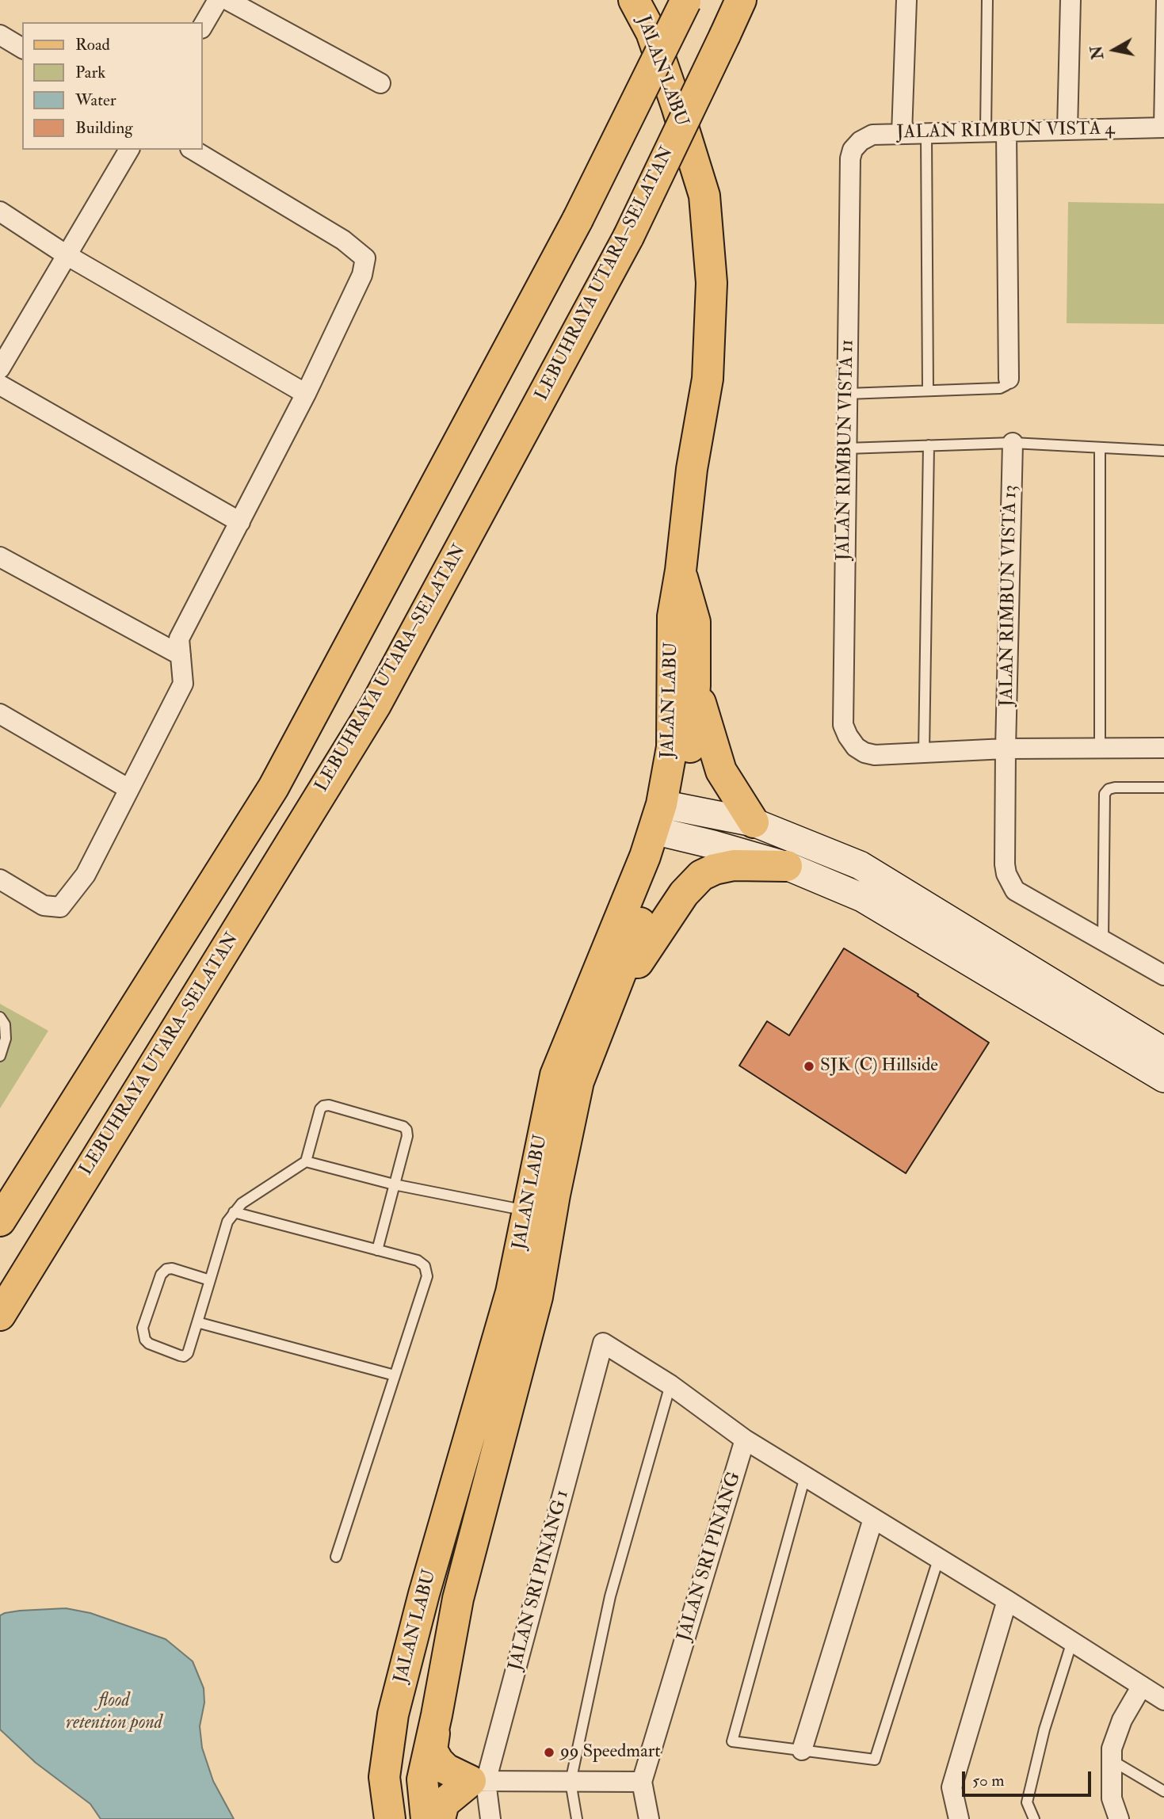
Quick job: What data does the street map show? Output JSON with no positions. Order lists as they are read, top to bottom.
{
  "streets": {
    "main road": ["JALAN LABU", "LEBUHRAYA UTARA–SELATAN"],
    "street": [
      "JALAN RIMBUN VISTA 4",
      "JALAN RIMBUN VISTA 11",
      "JALAN RIMBUN VISTA 13",
      "JALAN SRI PINANG",
      "JALAN SRI PINANG 1"
    ]
  },
  "crossings": [
    ["JALAN RIMBUN VISTA 4", "JALAN RIMBUN VISTA 11"]
  ],
  "water": ["flood retention pond"],
  "places": ["SJK (C) Hillside", "99 Speedmart"],
  "legend": [
    "Road",
    "Park",
    "Water",
    "Building"
  ],
  "scale_bar": "50 m",
  "north": "left"
}
